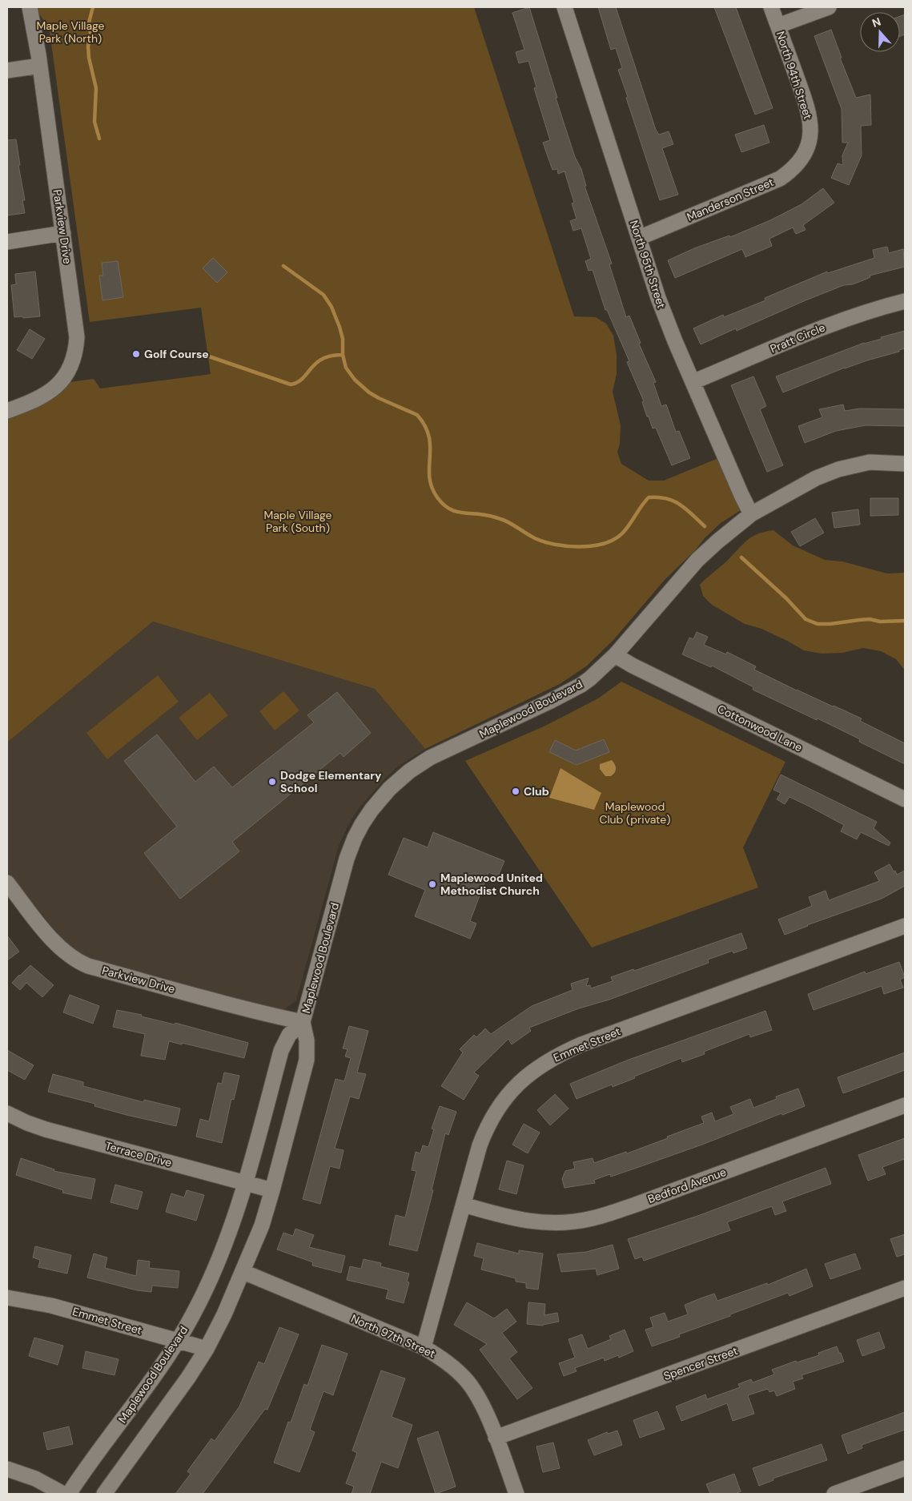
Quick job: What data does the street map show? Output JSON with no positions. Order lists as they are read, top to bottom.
{
  "streets": {
    "street": [
      "North 94th Street",
      "Manderson Street",
      "Parkview Drive",
      "North 95th Street",
      "Pratt Circle",
      "Maplewood Boulevard",
      "Cottonwood Lane",
      "Emmet Street",
      "Terrace Drive",
      "Bedford Avenue",
      "North 97th Street",
      "Spencer Street"
    ]
  },
  "crossings": [
    ["North 94th Street", "Manderson Street"],
    ["Manderson Street", "North 95th Street"],
    ["Parkview Drive", "Maplewood Boulevard"],
    ["North 95th Street", "Pratt Circle"],
    ["North 95th Street", "Maplewood Boulevard"],
    ["Maplewood Boulevard", "Cottonwood Lane"],
    ["Maplewood Boulevard", "Emmet Street"],
    ["Maplewood Boulevard", "Terrace Drive"],
    ["Maplewood Boulevard", "North 97th Street"],
    ["Emmet Street", "Bedford Avenue"],
    ["Emmet Street", "North 97th Street"],
    ["North 97th Street", "Spencer Street"]
  ],
  "parks": ["Maple Village Park (North)", "Maple Village Park (South)", "Maplewood Club (private)"],
  "places": [
    "Golf Course",
    "Dodge Elementary School",
    "Club",
    "Maplewood United Methodist Church"
  ],
  "north": "top"
}
